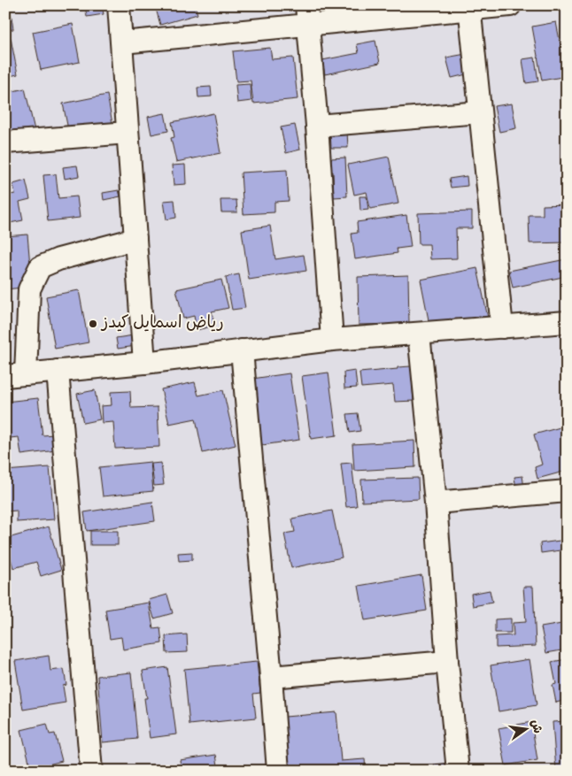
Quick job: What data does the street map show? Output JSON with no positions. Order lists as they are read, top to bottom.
{
  "places": ["رياض اسمايل كيدز"],
  "north": "right"
}
